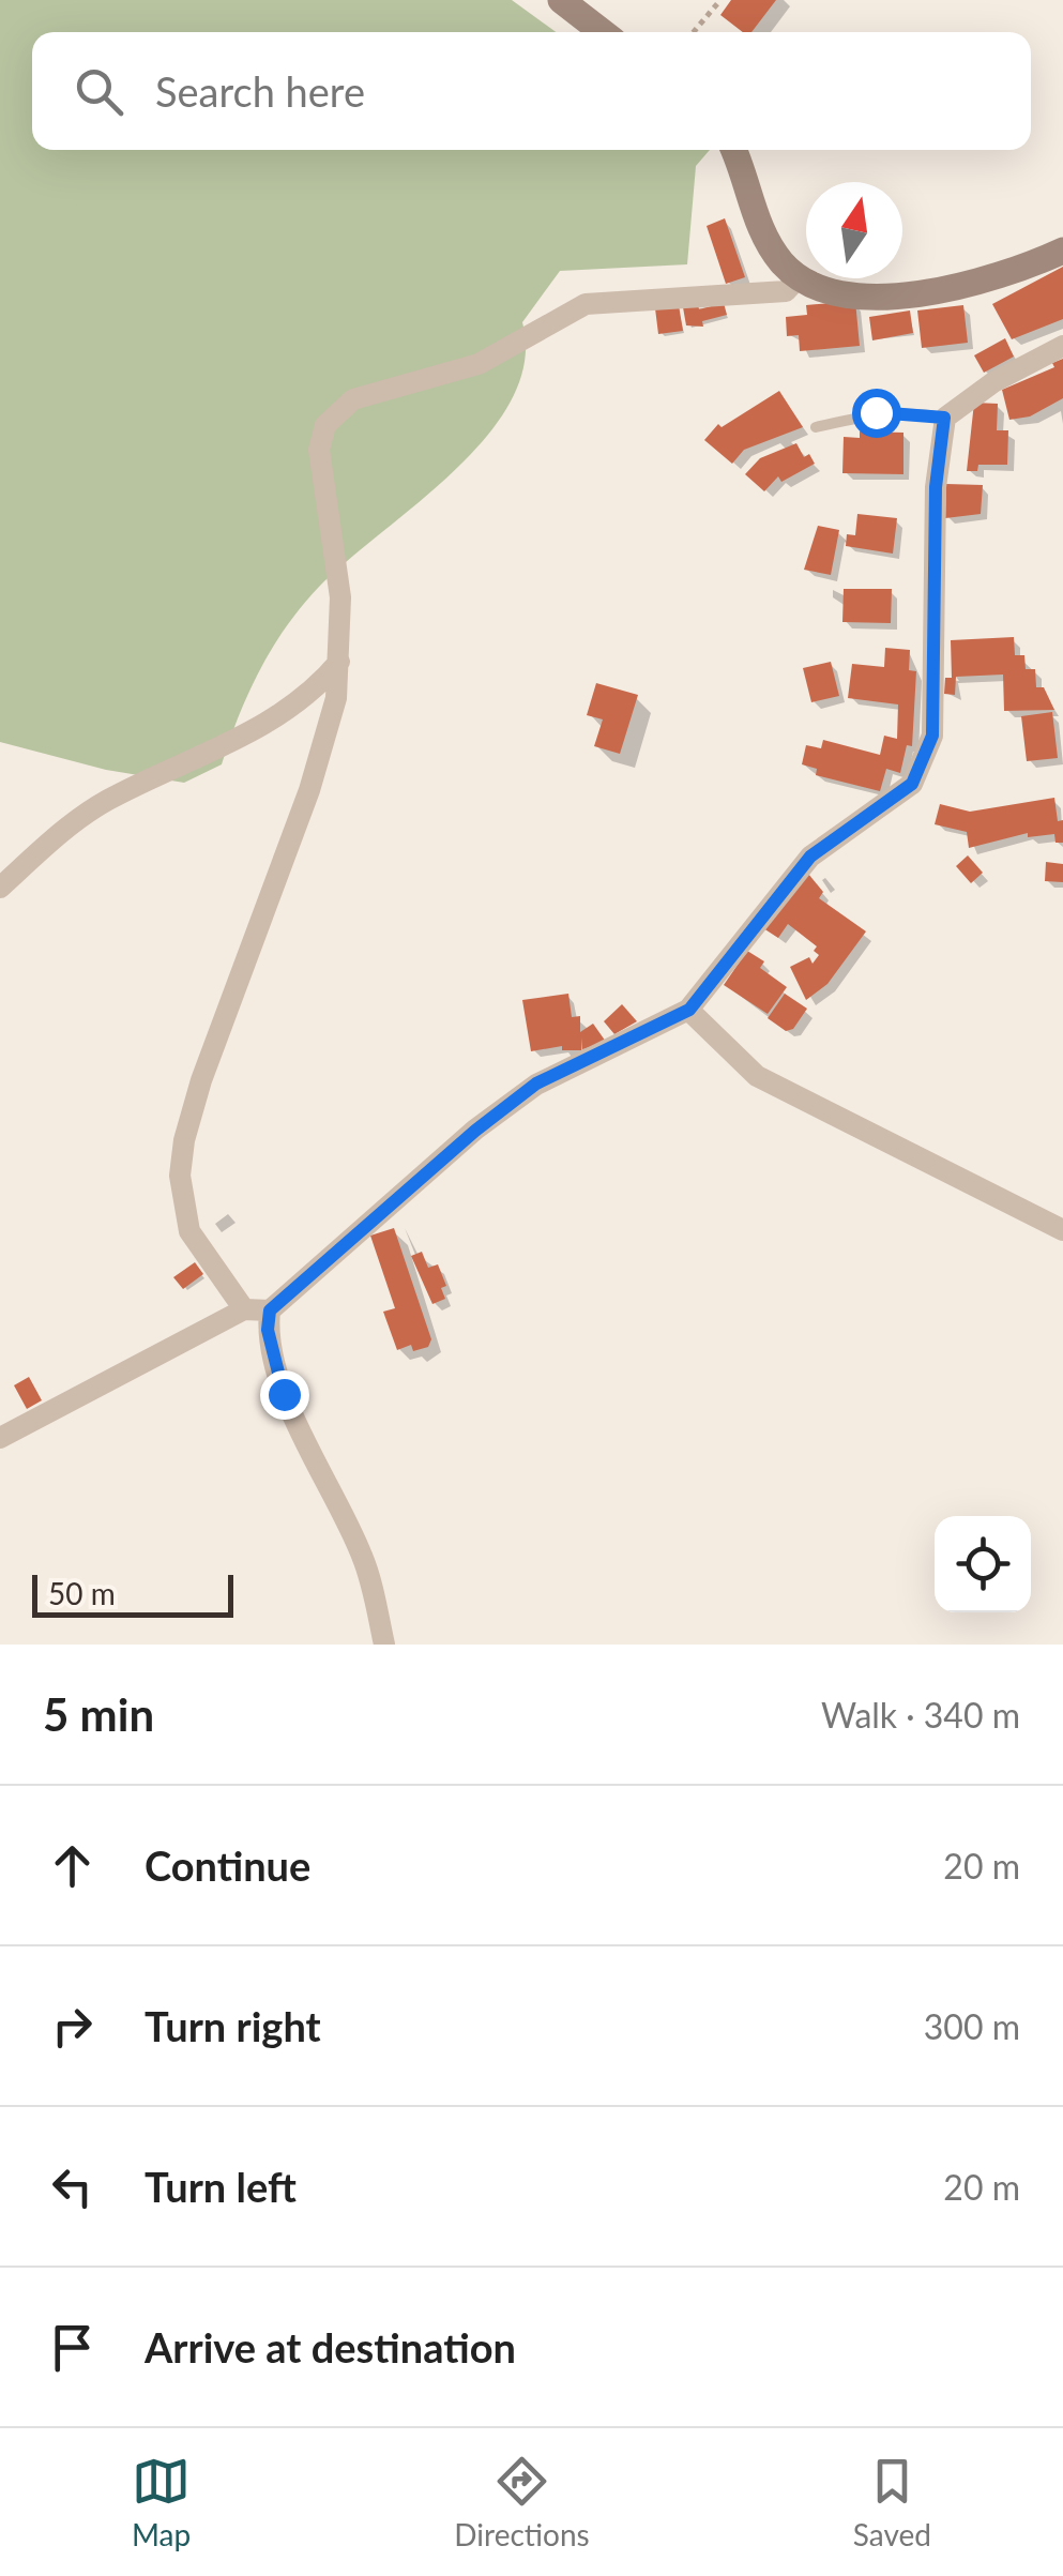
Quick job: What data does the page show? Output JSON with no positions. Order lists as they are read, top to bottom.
{
  "scale_bar": "50 m",
  "north": "top",
  "page": {
    "search": "Search here",
    "scale": "50 m",
    "heading": ["5 min", "Walk · 340 m"],
    "list": [
      ["Continue", "20 m"],
      ["Turn right", "300 m"],
      ["Turn left", "20 m"],
      "Arrive at destination"
    ],
    "nav": ["Map", "Directions", "Saved"]
  }
}
